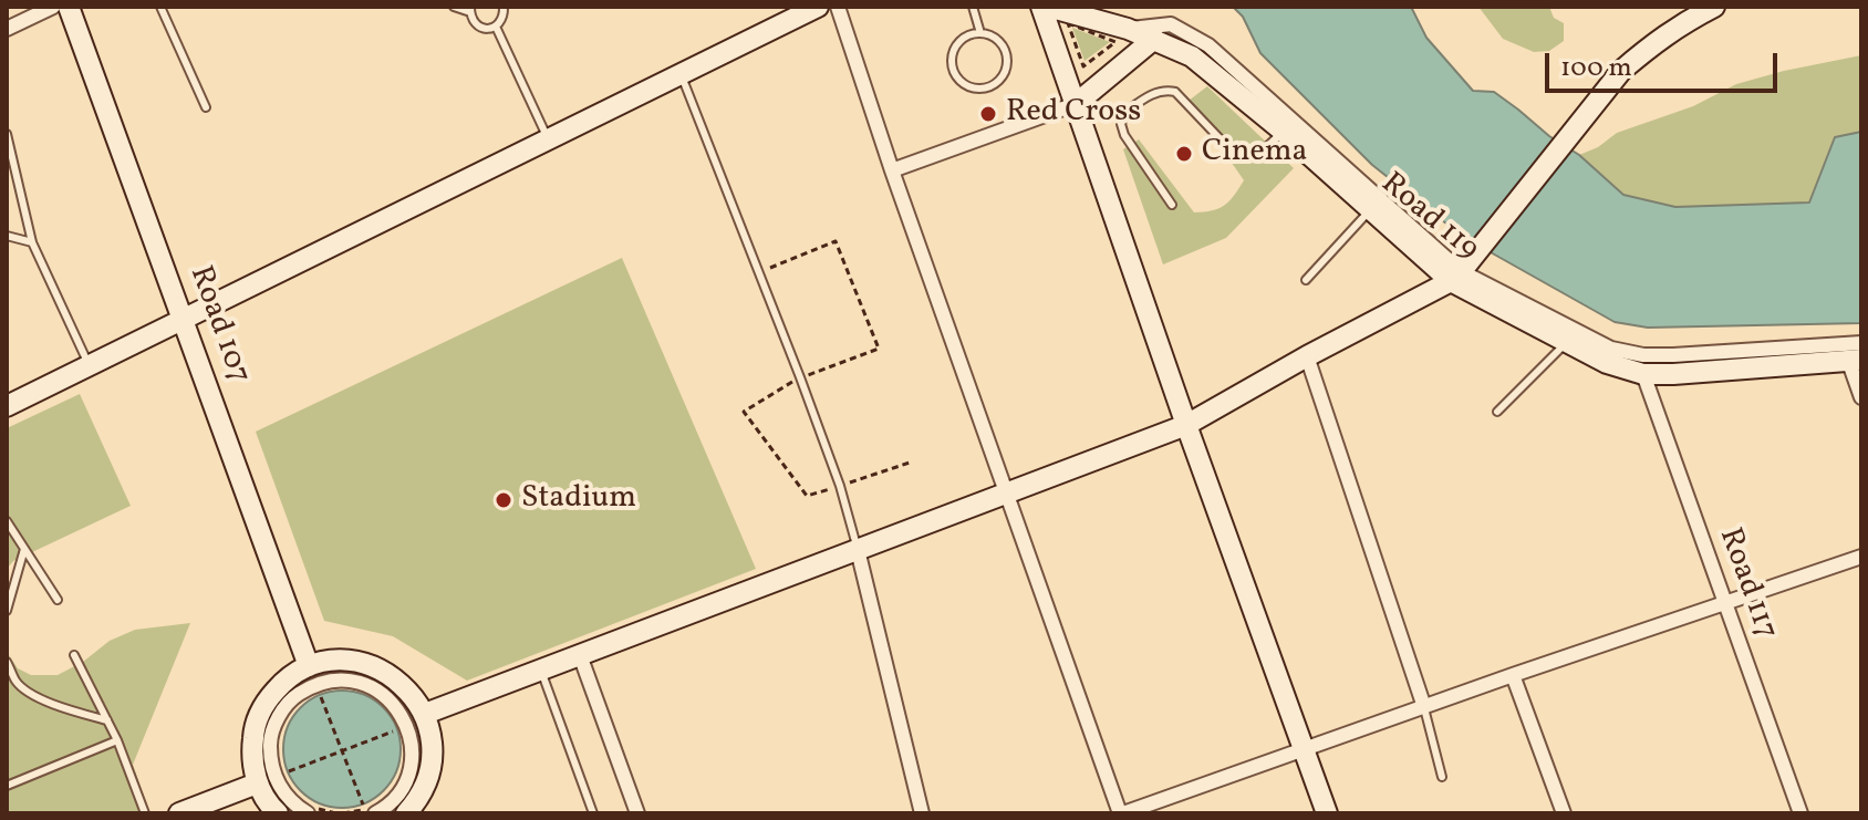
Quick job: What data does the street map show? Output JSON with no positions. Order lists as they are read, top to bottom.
{
  "streets": {
    "street": ["Road 119", "Road 107", "Road 117"]
  },
  "crossings": [
    ["Road 119", "Road 117"]
  ],
  "places": ["Red Cross", "Cinema", "Stadium"],
  "scale_bar": "100 m"
}
